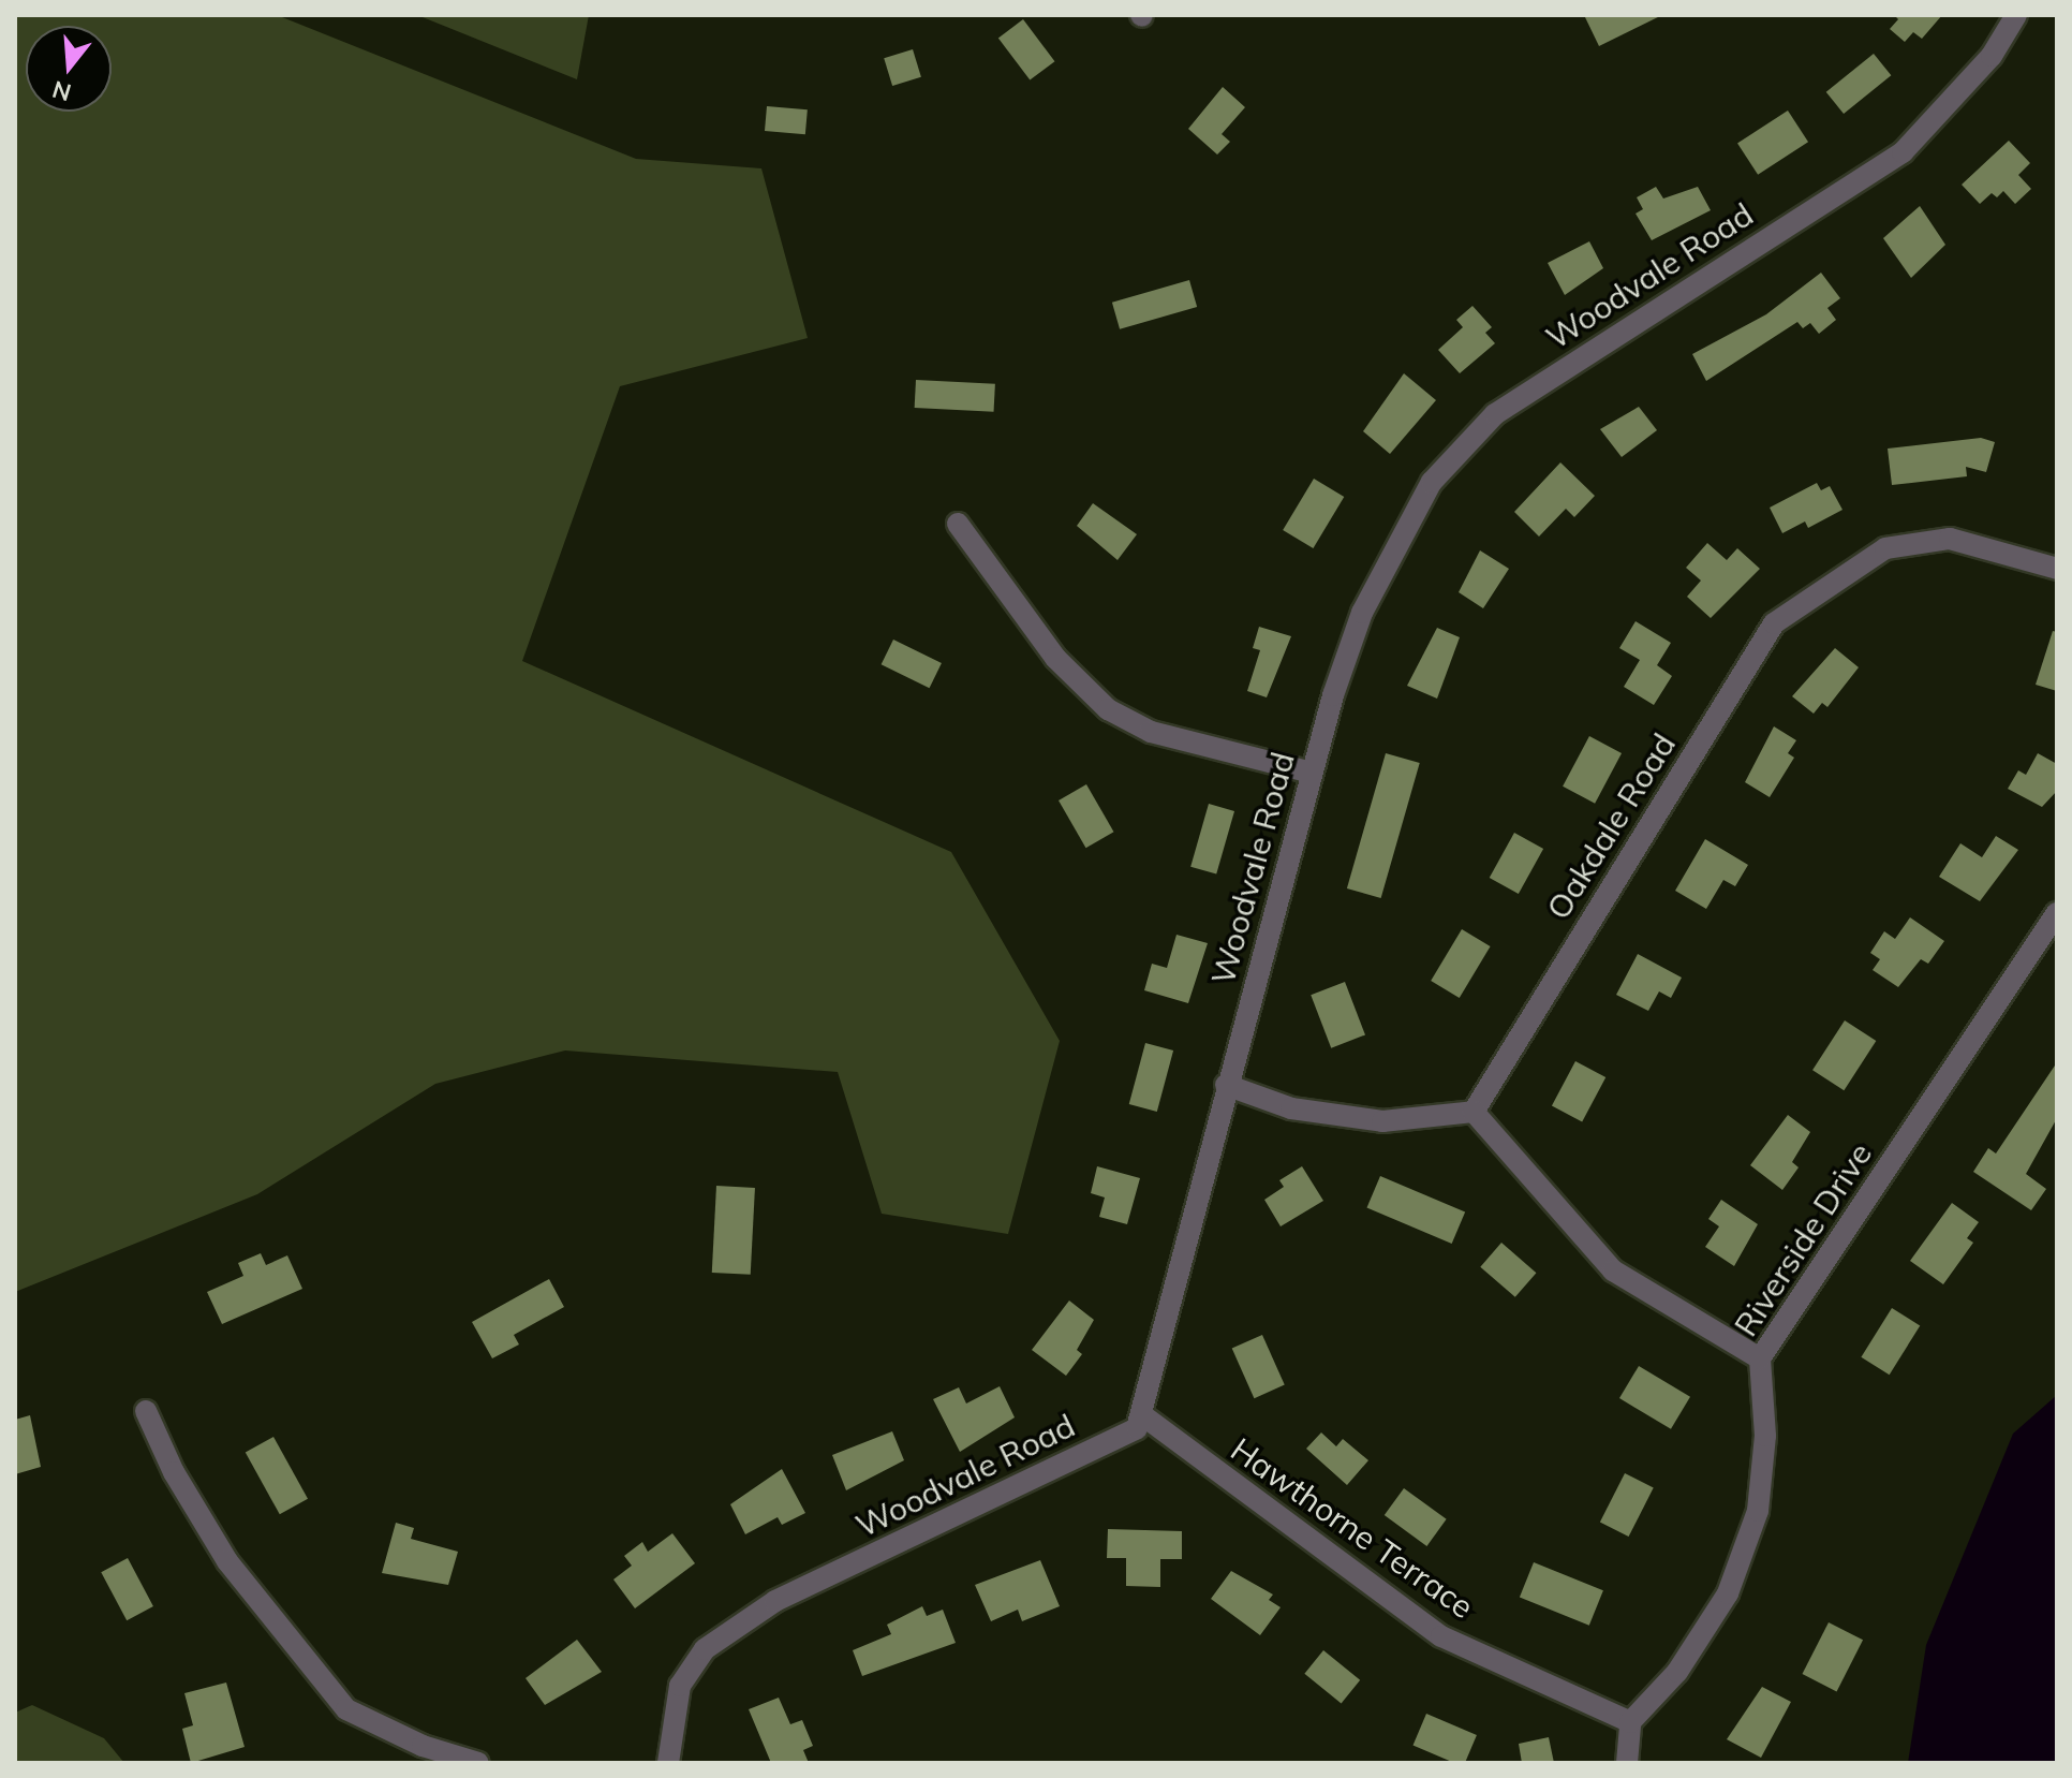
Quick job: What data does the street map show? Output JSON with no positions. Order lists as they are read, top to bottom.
{
  "streets": {
    "street": [
      "Woodvale Road",
      "Oakdale Road",
      "Riverside Drive",
      "Hawthorne Terrace"
    ]
  },
  "crossings": [
    ["Woodvale Road", "Hawthorne Terrace"],
    ["Riverside Drive", "Hawthorne Terrace"]
  ],
  "north": "bottom"
}
